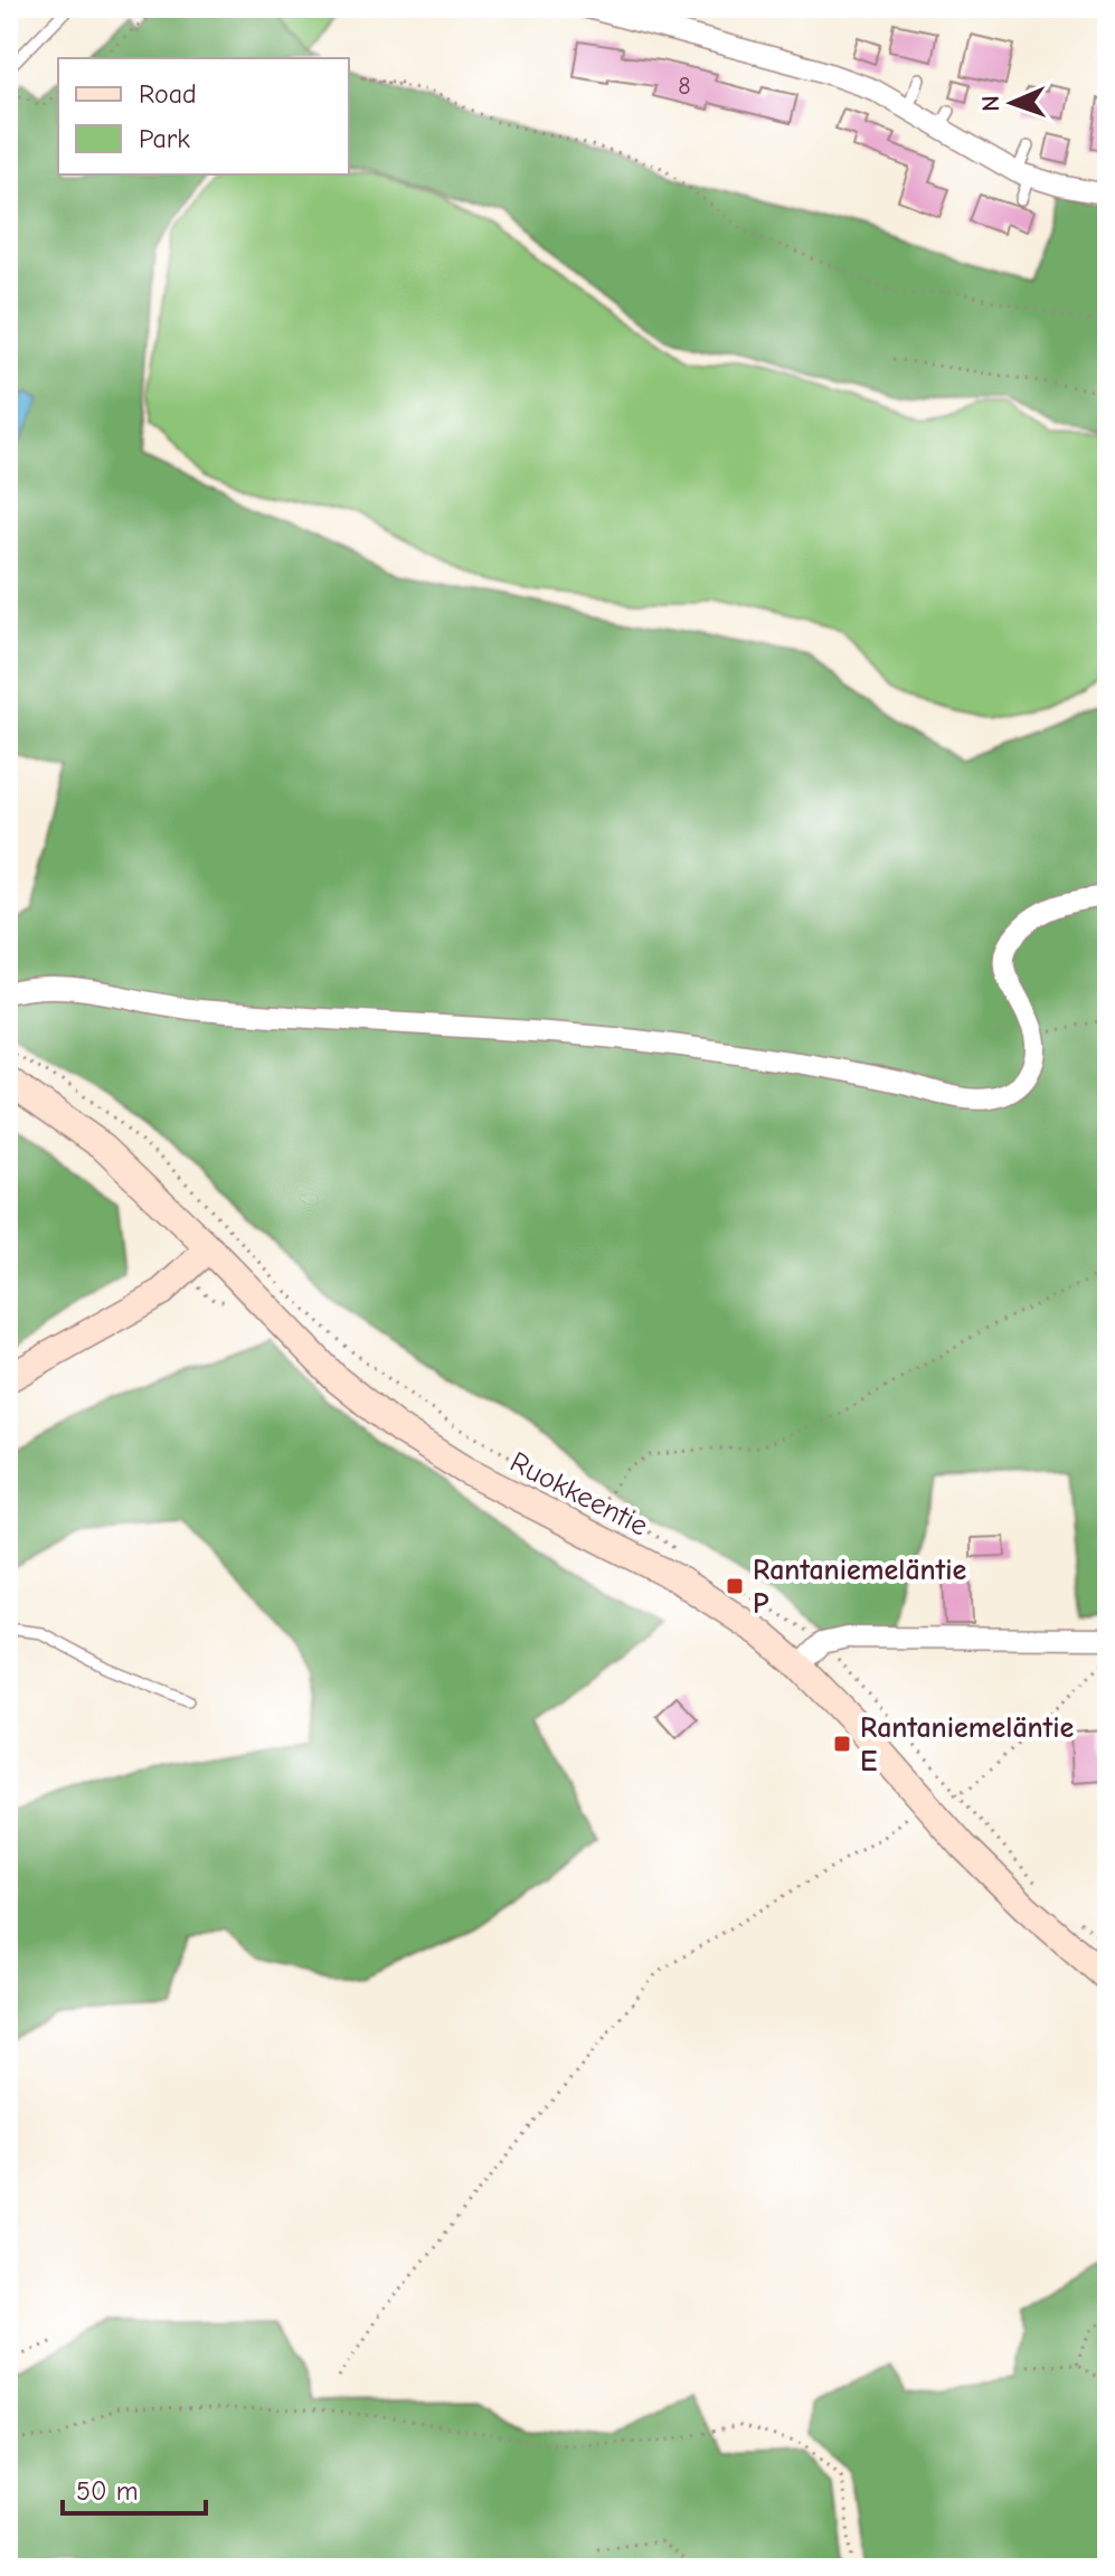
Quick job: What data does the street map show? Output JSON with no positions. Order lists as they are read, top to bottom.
{
  "streets": {
    "street": ["Ruokkeentie"]
  },
  "places": {
    "transit": ["Rantaniemeläntie P", "Rantaniemeläntie E"]
  },
  "house_numbers": ["8"],
  "legend": ["Road", "Park"],
  "scale_bar": "50 m",
  "north": "left"
}
